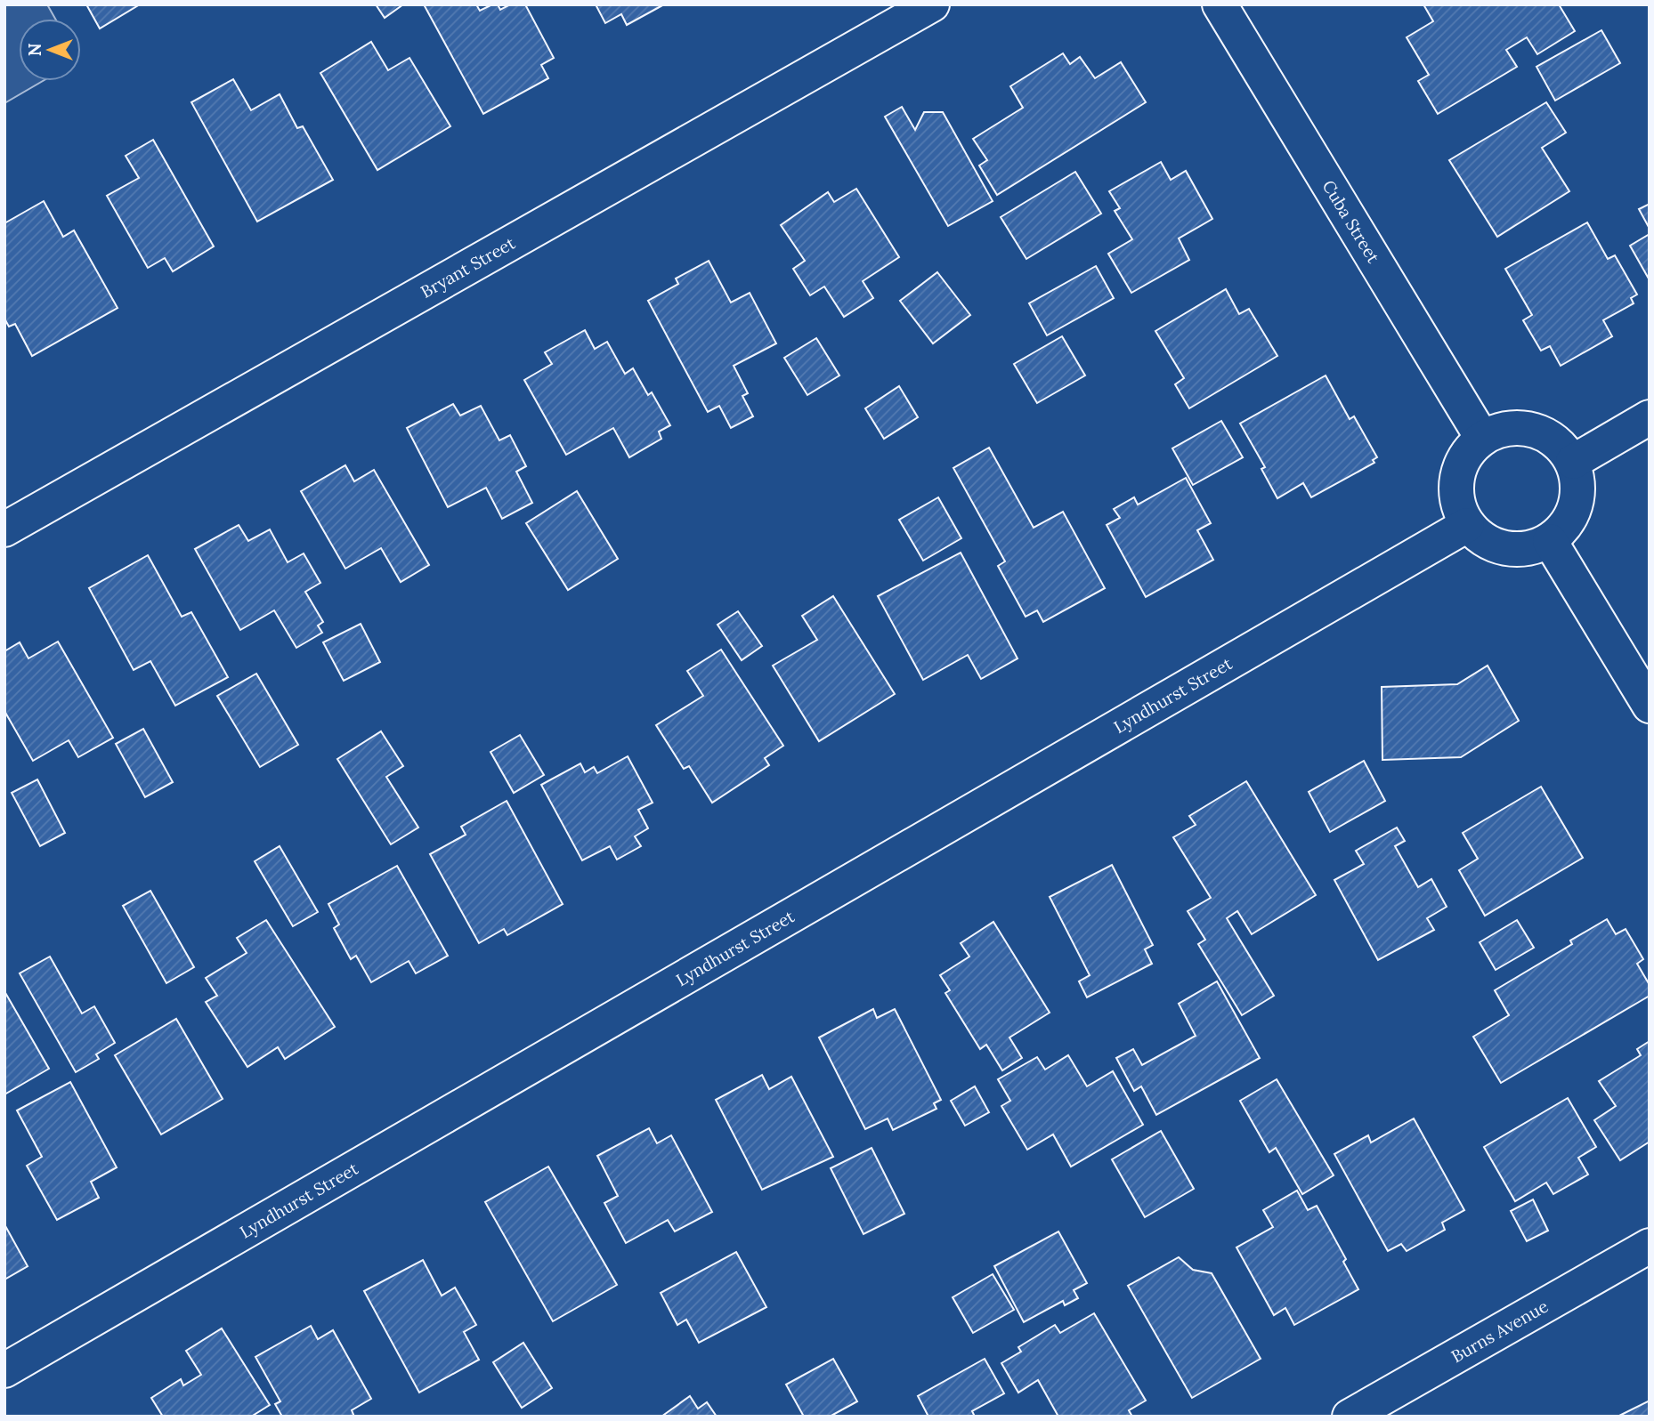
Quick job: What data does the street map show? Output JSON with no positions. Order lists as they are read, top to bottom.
{
  "streets": {
    "street": [
      "Cuba Street",
      "Bryant Street",
      "Lyndhurst Street",
      "Burns Avenue"
    ]
  },
  "crossings": [
    ["Cuba Street", "Lyndhurst Street"]
  ],
  "north": "left"
}
